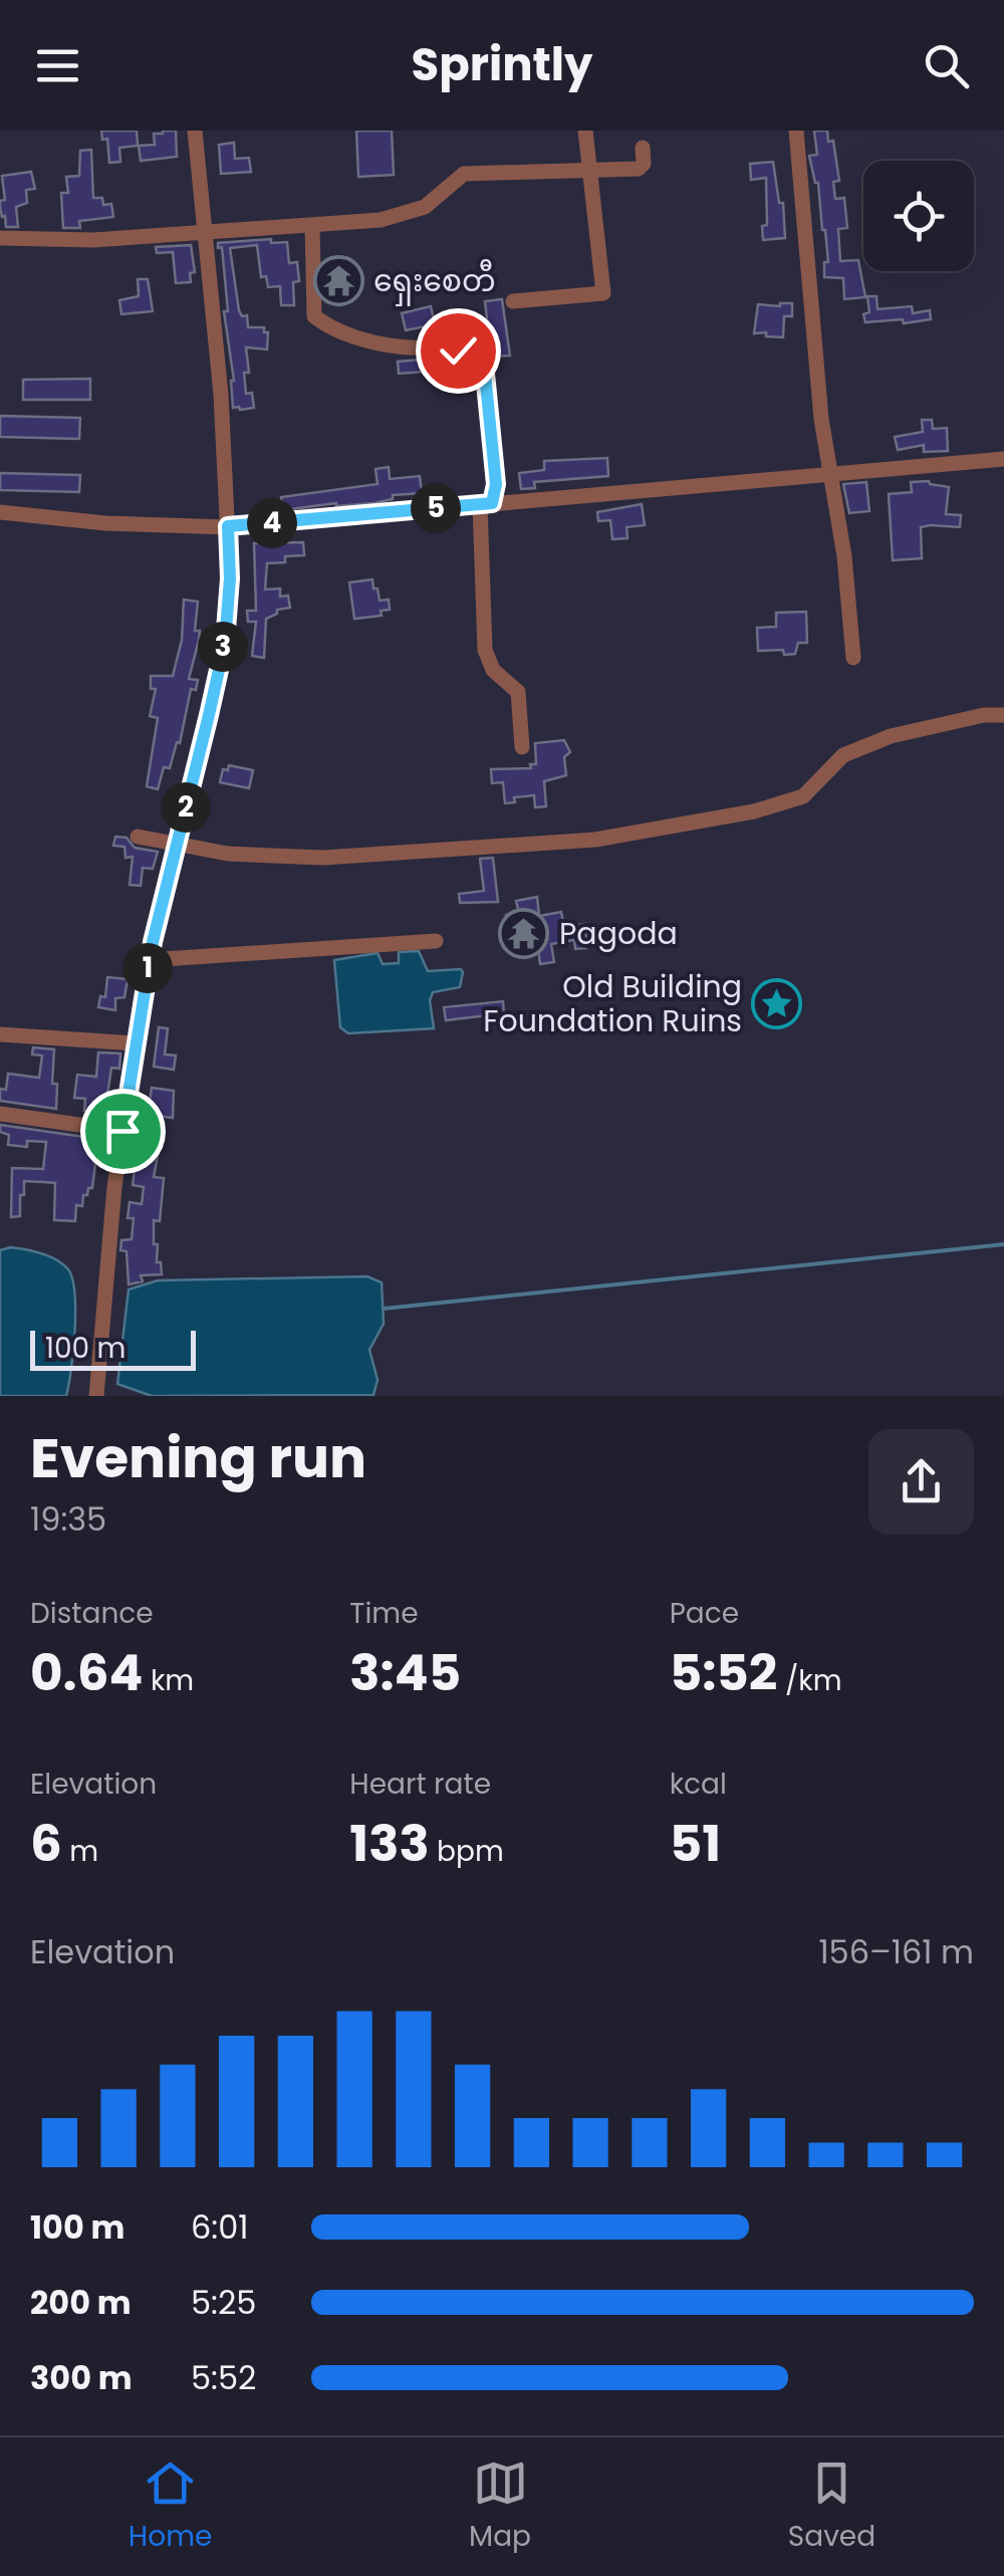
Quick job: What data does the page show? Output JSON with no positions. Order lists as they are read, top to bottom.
{
  "places": {
    "temple": ["ရှေးစေတီ", "Pagoda"],
    "place": ["Old Building Foundation Ruins"]
  },
  "scale_bar": "100 m",
  "page": {
    "header": "Sprintly",
    "pins": [
      "5",
      "4",
      "3",
      "2",
      "1"
    ],
    "scale": "100 m",
    "heading": ["Evening run", "19:35"],
    "stats": [
      ["Distance", "0.64 km"],
      ["Time", "3:45"],
      ["Pace", "5:52 /km"],
      ["Elevation", "6 m"],
      ["Heart rate", "133 bpm"],
      ["kcal", "51"]
    ],
    "chart": ["Elevation", "156–161 m"],
    "list": [
      {
        "name": "100 m",
        "note": "6:01"
      },
      {
        "name": "200 m",
        "note": "5:25"
      },
      {
        "name": "300 m",
        "note": "5:52"
      }
    ],
    "tabs": ["Home", "Map", "Saved"]
  }
}
